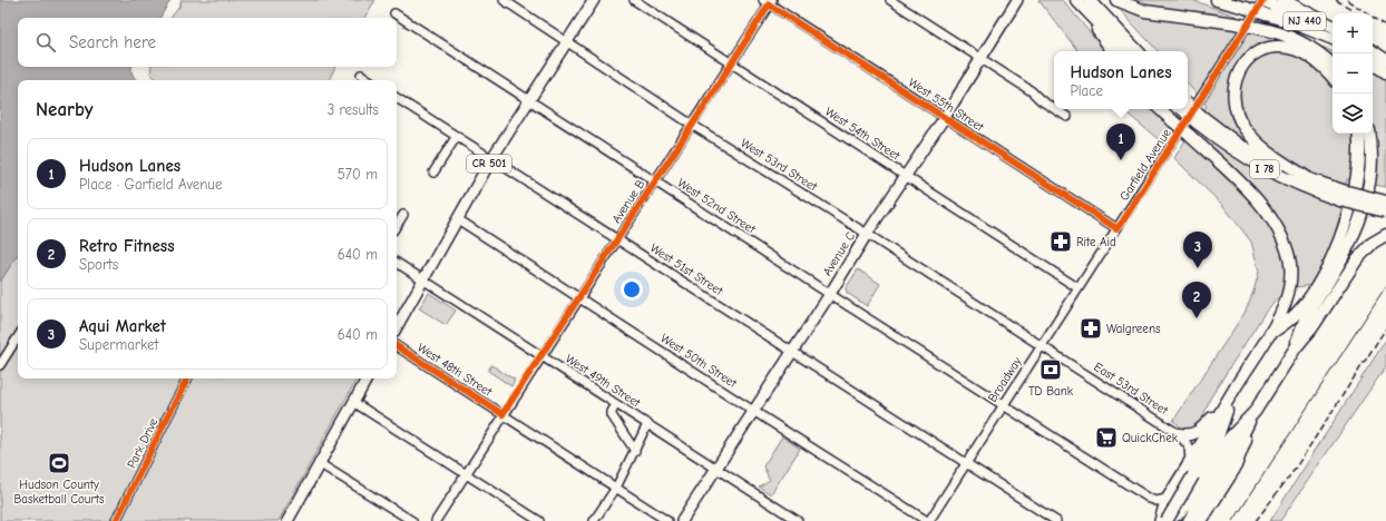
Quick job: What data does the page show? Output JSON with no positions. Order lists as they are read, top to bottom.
{
  "streets": {
    "highway": ["NJ 440", "I 78"],
    "main road": ["CR 501", "Avenue C"],
    "street": [
      "West 55th Street",
      "West 54th Street",
      "West 53rd Street",
      "Garfield Avenue",
      "Avenue B",
      "West 52nd Street",
      "West 51st Street",
      "West 50th Street",
      "West 48th Street",
      "Broadway",
      "West 49th Street",
      "East 53rd Street",
      "Park Drive"
    ]
  },
  "crossings": [
    ["NJ 440", "Garfield Avenue"],
    ["West 55th Street", "Garfield Avenue"],
    ["West 55th Street", "Avenue B"],
    ["West 55th Street", "Avenue C"],
    ["West 54th Street", "Avenue B"],
    ["West 54th Street", "Avenue C"],
    ["West 54th Street", "Broadway"],
    ["CR 501", "West 53rd Street"],
    ["CR 501", "West 52nd Street"],
    ["CR 501", "West 51st Street"],
    ["CR 501", "West 50th Street"],
    ["CR 501", "West 49th Street"],
    ["West 53rd Street", "Avenue B"],
    ["West 53rd Street", "Avenue C"],
    ["West 53rd Street", "Broadway"],
    ["West 53rd Street", "East 53rd Street"],
    ["Garfield Avenue", "Broadway"],
    ["Avenue B", "West 52nd Street"],
    ["Avenue B", "West 51st Street"],
    ["Avenue B", "West 50th Street"],
    ["Avenue B", "West 48th Street"],
    ["Avenue B", "West 49th Street"],
    ["West 52nd Street", "Avenue C"],
    ["West 52nd Street", "Broadway"],
    ["Avenue C", "West 51st Street"],
    ["Avenue C", "West 50th Street"],
    ["Avenue C", "West 49th Street"],
    ["West 51st Street", "Broadway"],
    ["West 50th Street", "Broadway"],
    ["Broadway", "East 53rd Street"]
  ],
  "places": {
    "pharmacy": ["Rite Aid", "Walgreens"],
    "bank": ["TD Bank"],
    "supermarket": ["QuickChek"],
    "sports": ["Hudson County Basketball Courts"]
  },
  "page": {
    "map_buttons": ["+", "−"],
    "search": "Search here",
    "popup": ["Hudson Lanes", "Place"],
    "heading": ["Nearby", "3 results"],
    "pins": ["1", "3", "2"],
    "list": [
      {
        "mark": "1",
        "name": "Hudson Lanes",
        "note": "Place · Garfield Avenue",
        "value": "570 m"
      },
      {
        "mark": "2",
        "name": "Retro Fitness",
        "note": "Sports",
        "value": "640 m"
      },
      {
        "mark": "3",
        "name": "Aqui Market",
        "note": "Supermarket",
        "value": "640 m"
      }
    ]
  }
}
